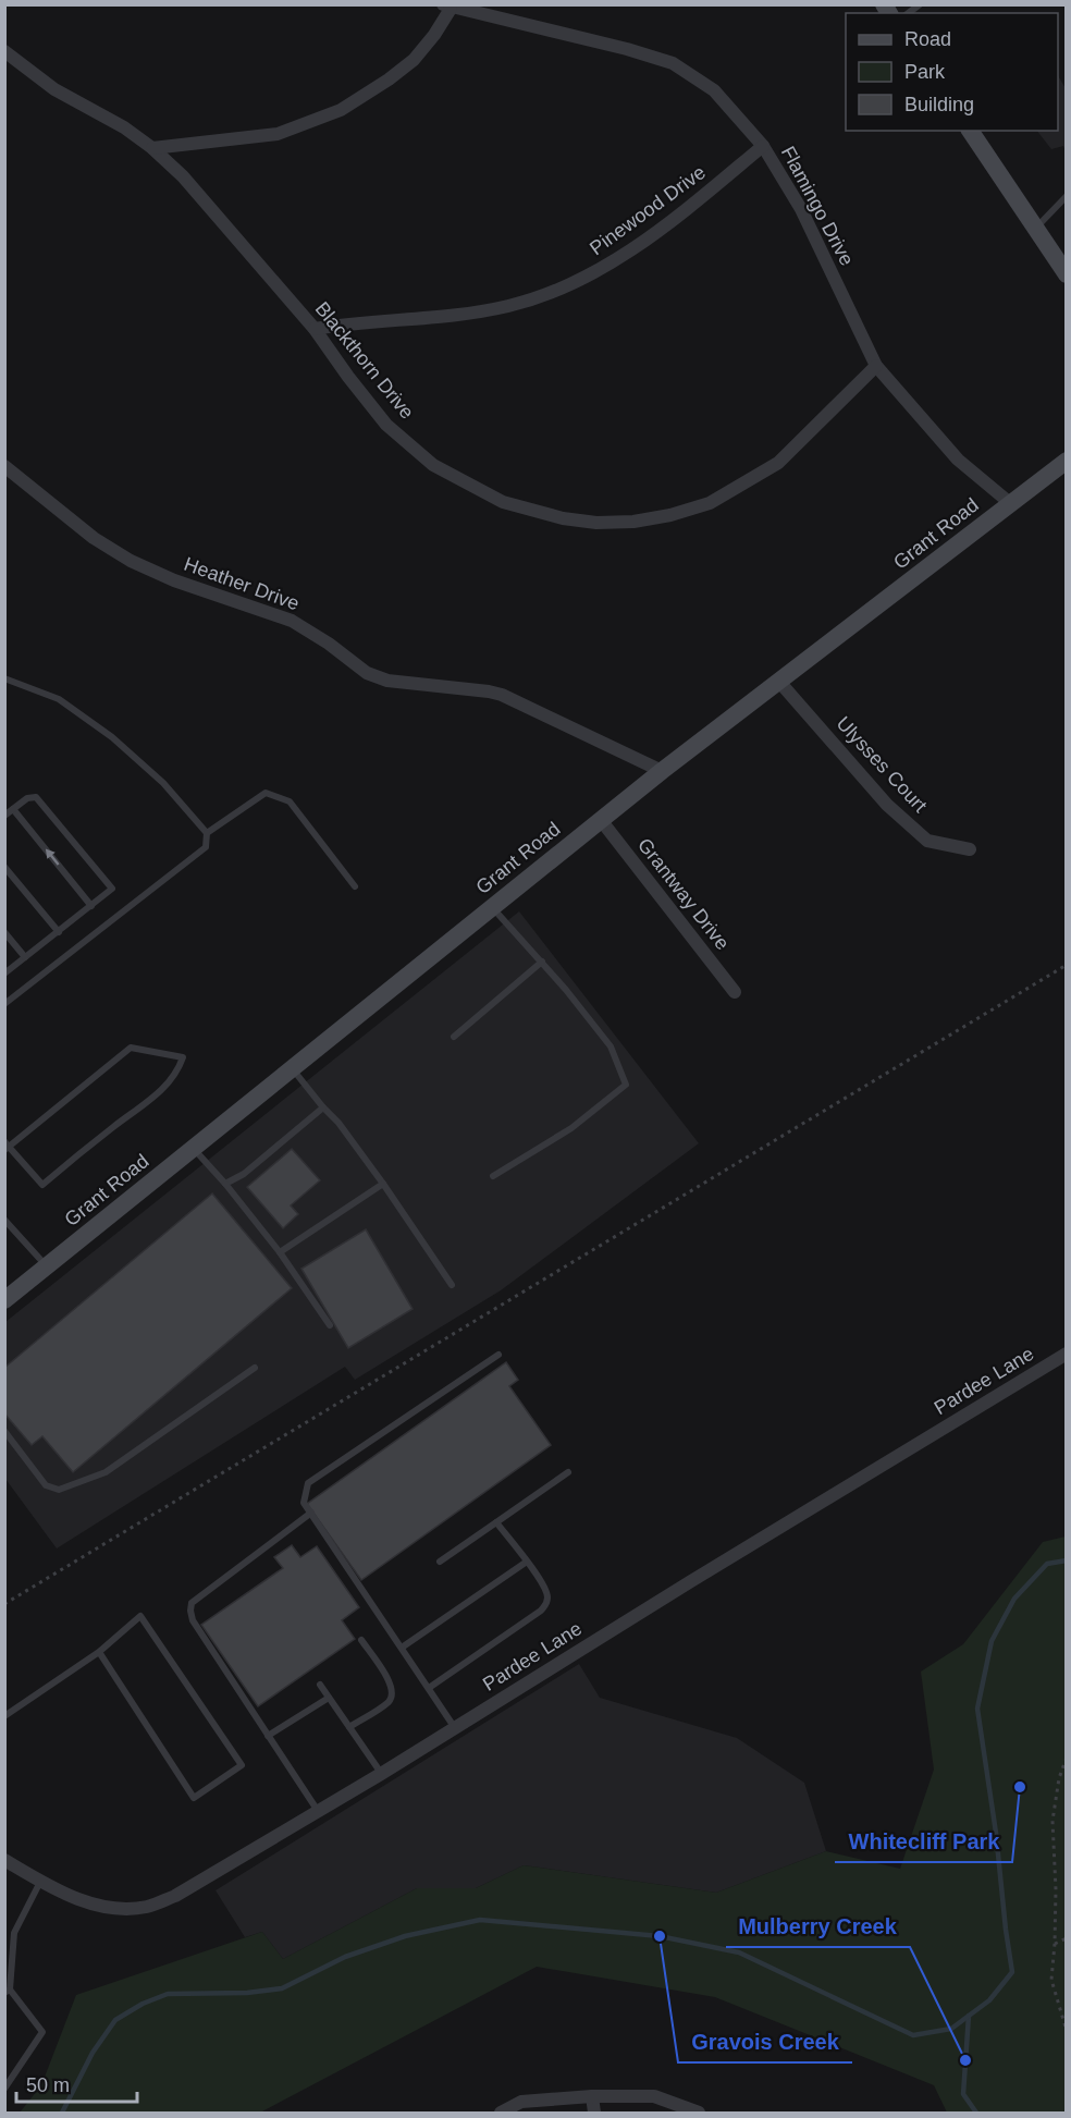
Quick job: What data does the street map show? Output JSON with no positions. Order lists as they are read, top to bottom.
{
  "streets": {
    "street": [
      "Flamingo Drive",
      "Pinewood Drive",
      "Blackthorn Drive",
      "Grant Road",
      "Heather Drive",
      "Ulysses Court",
      "Grantway Drive",
      "Pardee Lane"
    ]
  },
  "crossings": [
    ["Flamingo Drive", "Pinewood Drive"],
    ["Flamingo Drive", "Blackthorn Drive"],
    ["Flamingo Drive", "Grant Road"],
    ["Pinewood Drive", "Blackthorn Drive"],
    ["Grant Road", "Heather Drive"],
    ["Grant Road", "Ulysses Court"],
    ["Grant Road", "Grantway Drive"]
  ],
  "places": ["Whitecliff Park", "Gravois Creek", "Mulberry Creek"],
  "legend": ["Road", "Park", "Building"],
  "scale_bar": "50 m"
}
